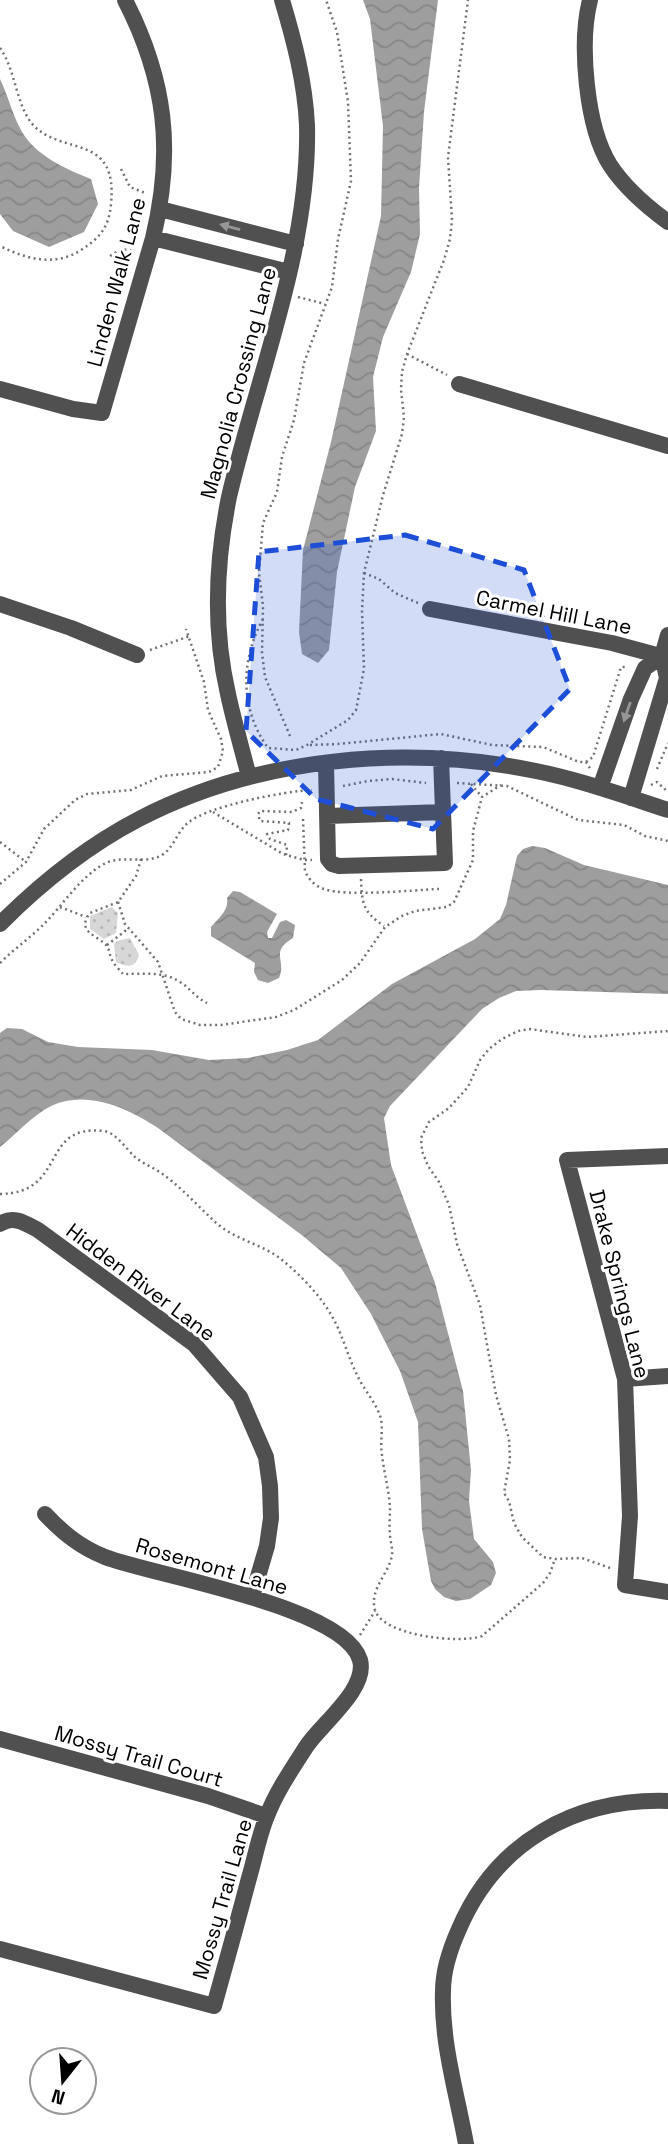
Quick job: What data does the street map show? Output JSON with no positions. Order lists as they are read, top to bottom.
{
  "streets": {
    "street": [
      "Linden Walk Lane",
      "Magnolia Crossing Lane",
      "Carmel Hill Lane",
      "Hidden River Lane",
      "Drake Springs Lane",
      "Rosemont Lane",
      "Mossy Trail Court",
      "Mossy Trail Lane"
    ]
  },
  "crossings": [
    ["Hidden River Lane", "Rosemont Lane"],
    ["Rosemont Lane", "Mossy Trail Lane"],
    ["Mossy Trail Court", "Mossy Trail Lane"]
  ],
  "north": "bottom"
}
